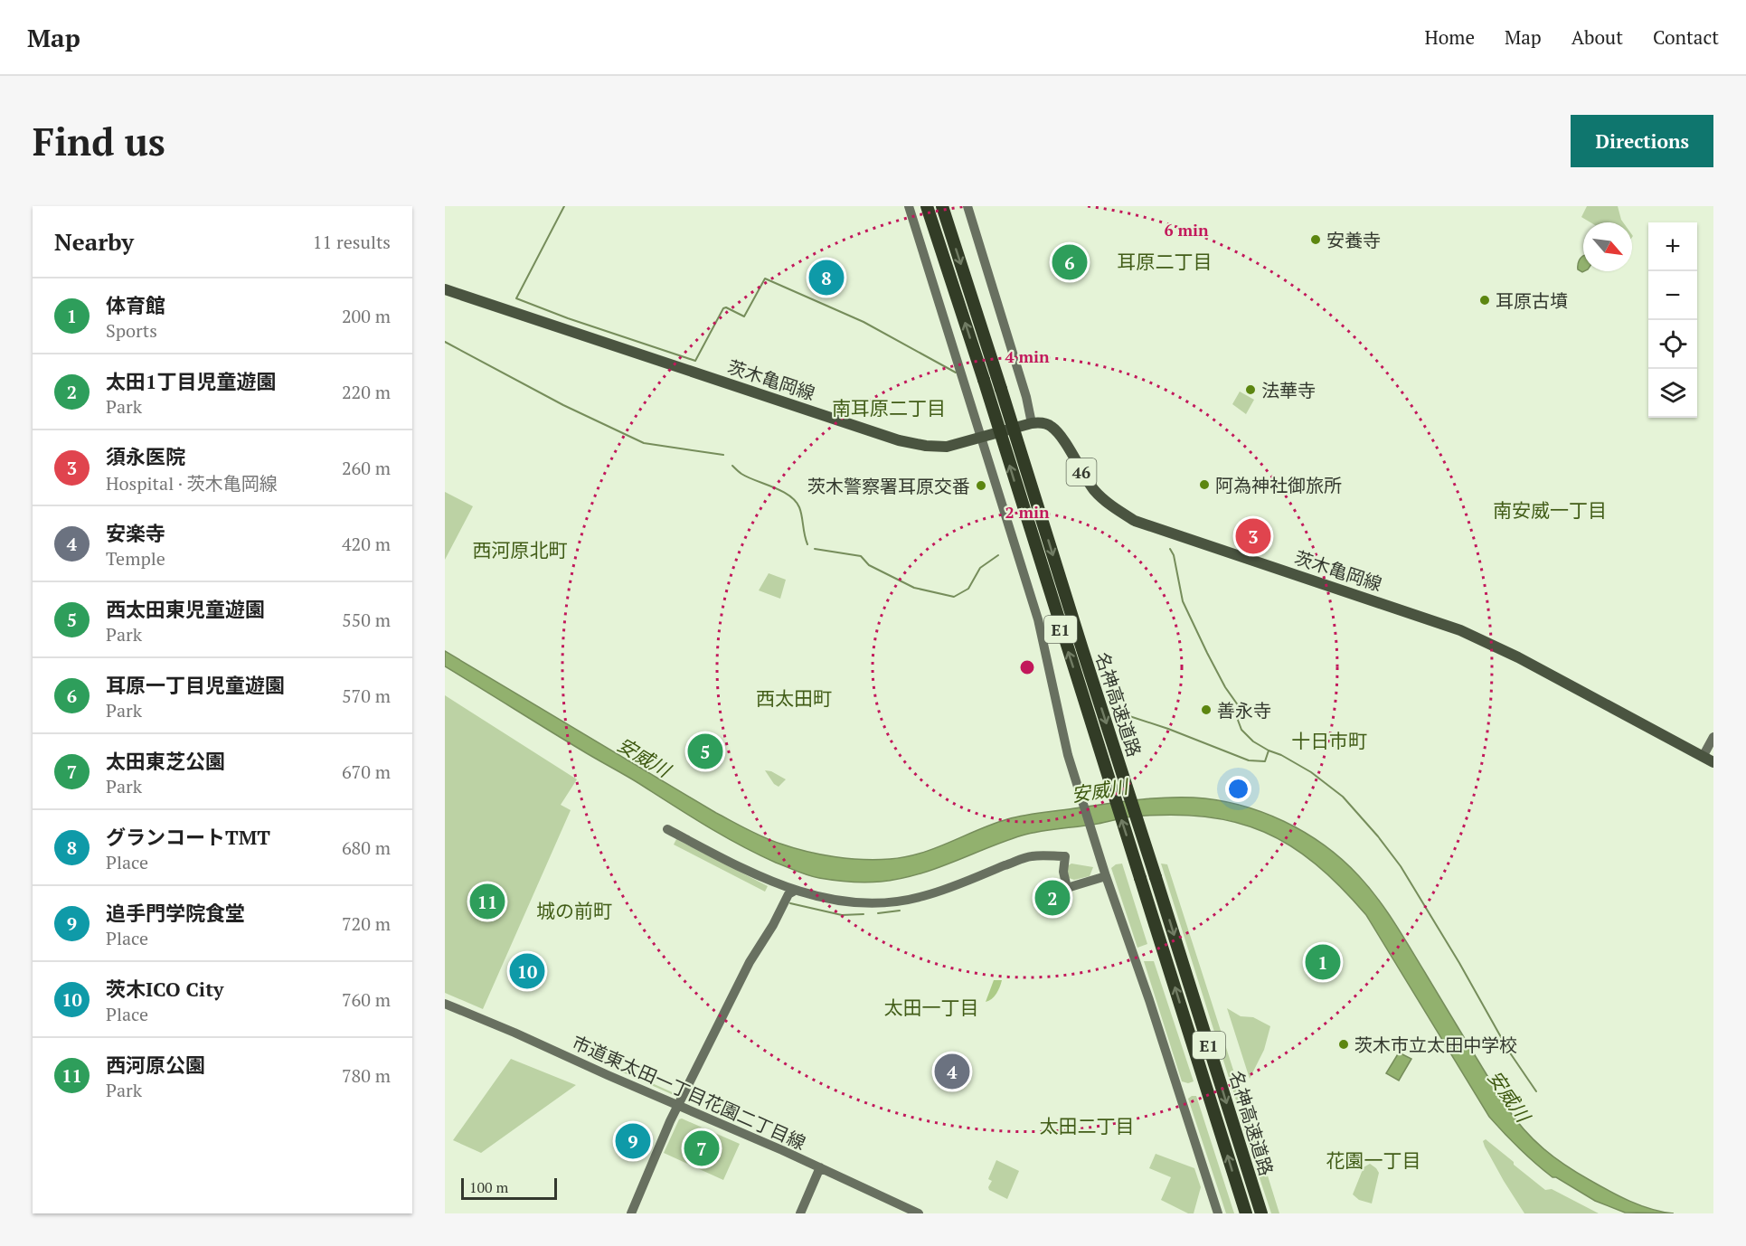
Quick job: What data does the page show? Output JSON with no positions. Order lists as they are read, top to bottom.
{
  "streets": {
    "highway": ["E1", "名神高速道路"],
    "main road": ["茨木亀岡線", "46"],
    "street": ["市道東太田一丁目花園二丁目線"]
  },
  "districts": [
    "耳原二丁目",
    "南耳原二丁目",
    "南安威一丁目",
    "西河原北町",
    "西太田町",
    "十日市町",
    "城の前町",
    "太田一丁目",
    "太田二丁目",
    "花園一丁目"
  ],
  "water": ["安威川"],
  "places": [
    "安養寺",
    "耳原古墳",
    "法華寺",
    "阿為神社御旅所",
    "茨木警察署耳原交番",
    "善永寺",
    "茨木市立太田中学校"
  ],
  "scale_bar": "100 m",
  "north": "bottom right",
  "page": {
    "header": "Map",
    "nav": [
      "Home",
      "Map",
      "About",
      "Contact"
    ],
    "buttons": "Directions",
    "title": "Find us",
    "heading": ["Nearby", "11 results"],
    "map_buttons": ["+", "−"],
    "pins": [
      "6",
      "8",
      "3",
      "5",
      "2",
      "11",
      "1",
      "10",
      "4",
      "9",
      "7"
    ],
    "list": [
      {
        "mark": "1",
        "name": "体育館",
        "note": "Sports",
        "value": "200 m"
      },
      {
        "mark": "2",
        "name": "太田1丁目児童遊園",
        "note": "Park",
        "value": "220 m"
      },
      {
        "mark": "3",
        "name": "須永医院",
        "note": "Hospital · 茨木亀岡線",
        "value": "260 m"
      },
      {
        "mark": "4",
        "name": "安楽寺",
        "note": "Temple",
        "value": "420 m"
      },
      {
        "mark": "5",
        "name": "西太田東児童遊園",
        "note": "Park",
        "value": "550 m"
      },
      {
        "mark": "6",
        "name": "耳原一丁目児童遊園",
        "note": "Park",
        "value": "570 m"
      },
      {
        "mark": "7",
        "name": "太田東芝公園",
        "note": "Park",
        "value": "670 m"
      },
      {
        "mark": "8",
        "name": "グランコートTMT",
        "note": "Place",
        "value": "680 m"
      },
      {
        "mark": "9",
        "name": "追手門学院食堂",
        "note": "Place",
        "value": "720 m"
      },
      {
        "mark": "10",
        "name": "茨木ICO City",
        "note": "Place",
        "value": "760 m"
      },
      {
        "mark": "11",
        "name": "西河原公園",
        "note": "Park",
        "value": "780 m"
      }
    ],
    "scale": "100 m"
  },
  "rings": ["6 min", "4 min", "2 min"]
}
